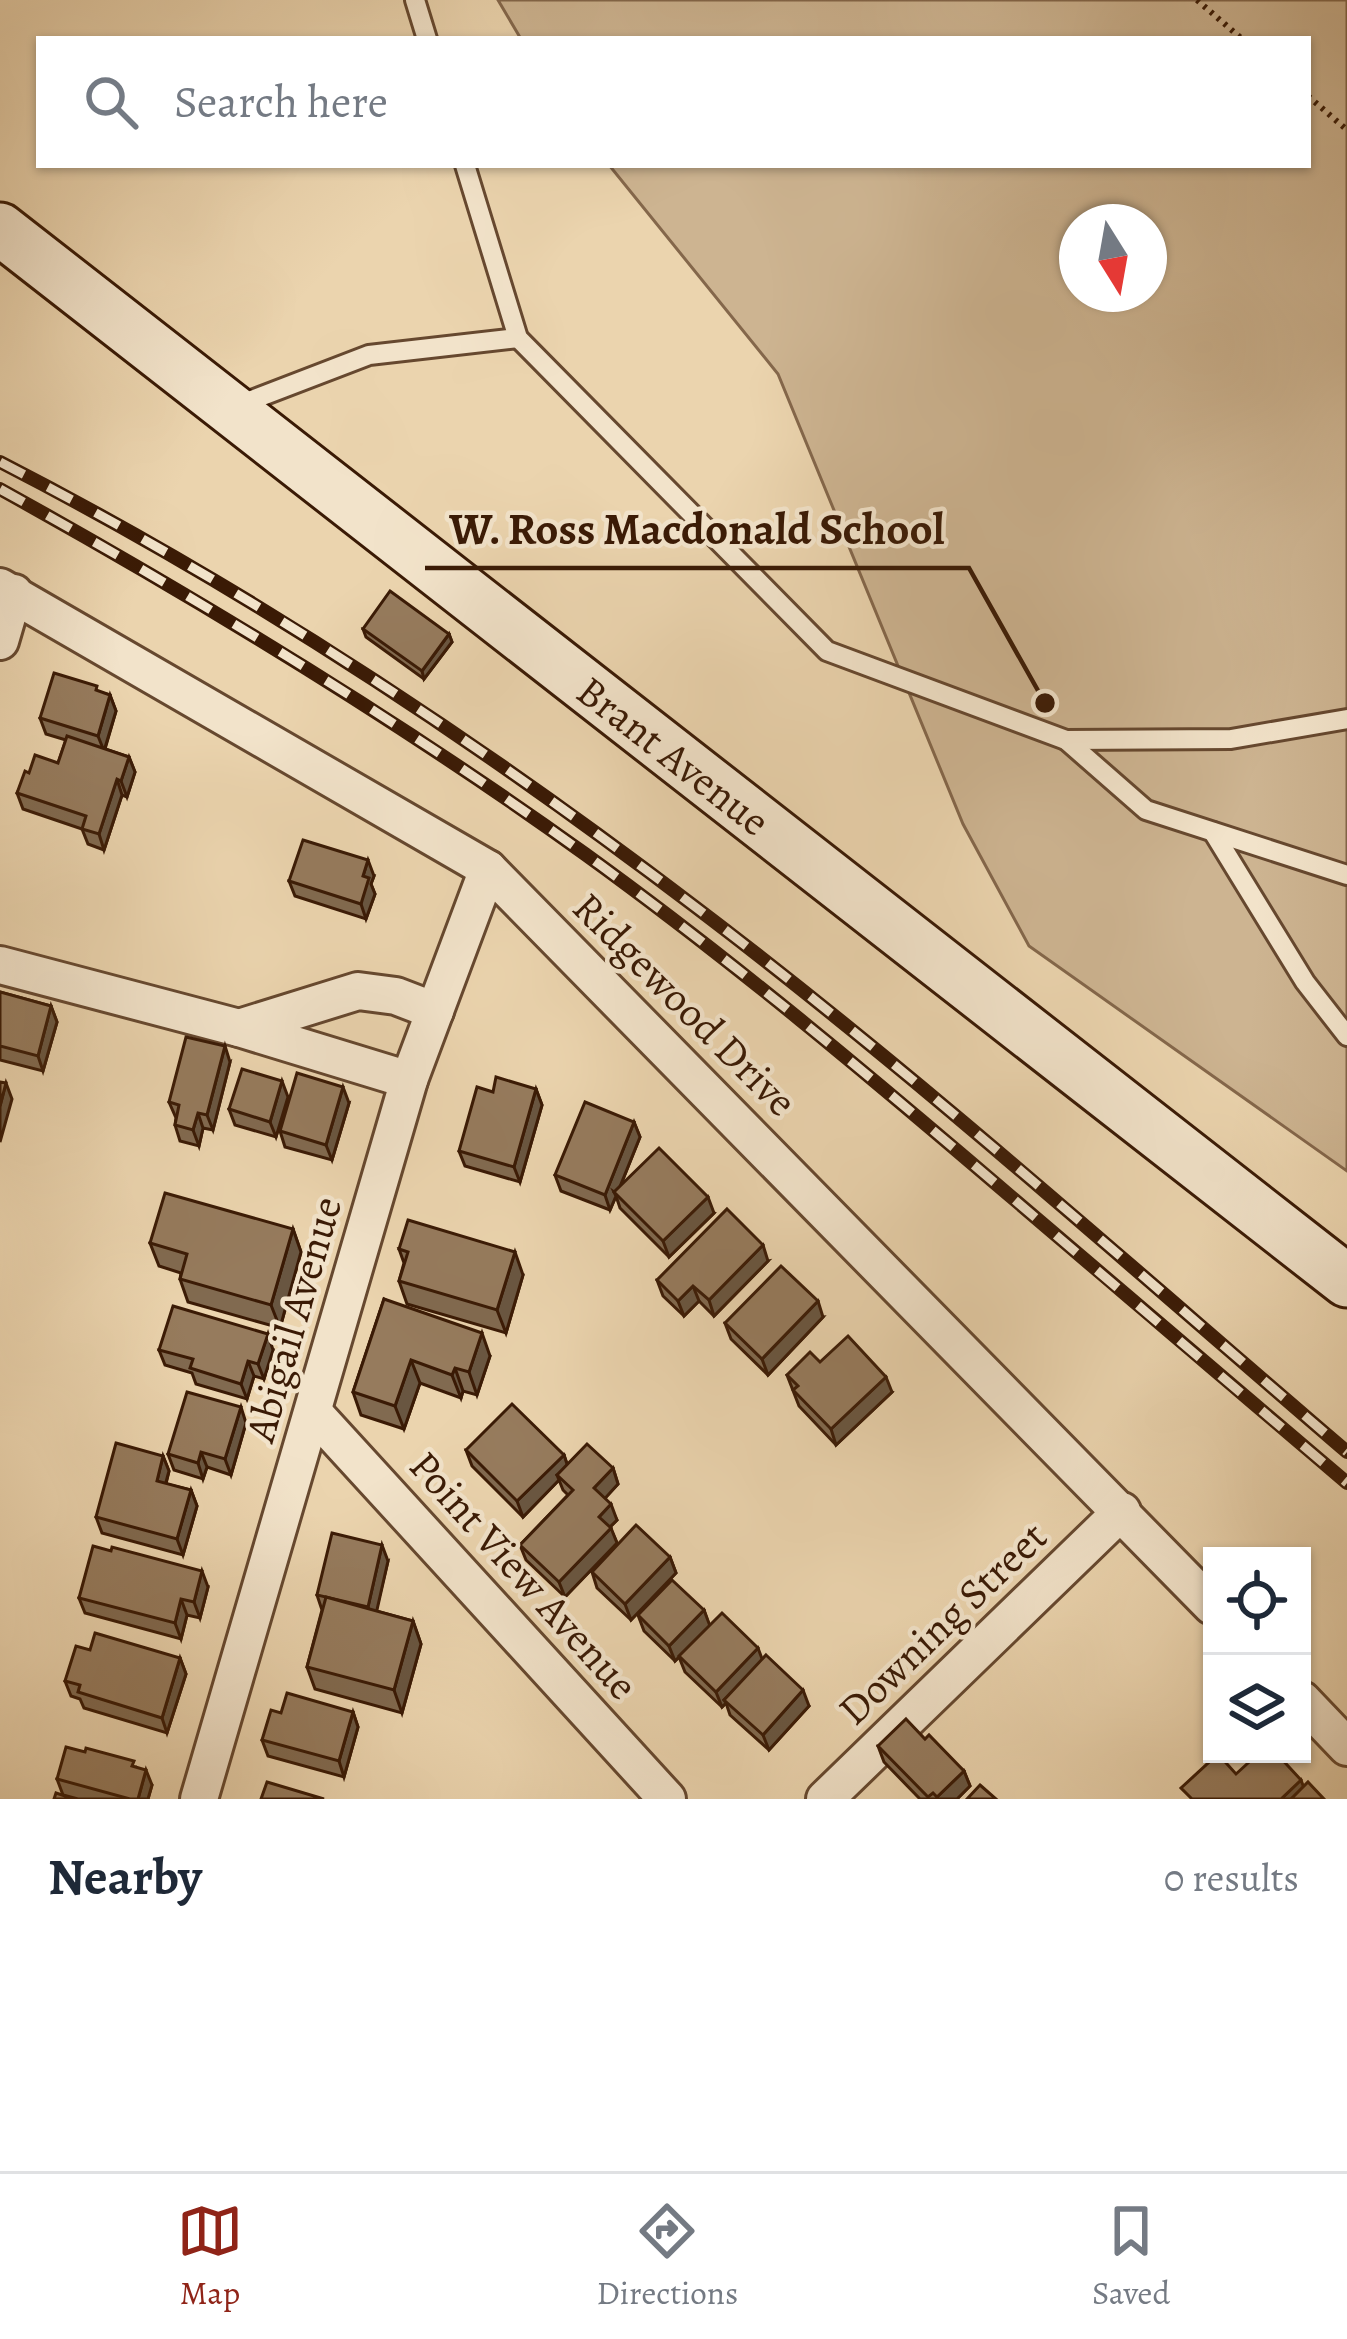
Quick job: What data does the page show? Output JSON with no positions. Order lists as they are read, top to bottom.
{
  "streets": {
    "main road": ["Brant Avenue"],
    "street": [
      "Ridgewood Drive",
      "Abigail Avenue",
      "Point View Avenue",
      "Downing Street"
    ]
  },
  "crossings": [
    ["Ridgewood Drive", "Abigail Avenue"],
    ["Ridgewood Drive", "Downing Street"],
    ["Abigail Avenue", "Point View Avenue"]
  ],
  "places": ["W. Ross Macdonald School"],
  "north": "bottom",
  "page": {
    "search": "Search here",
    "heading": ["Nearby", "0 results"],
    "nav": ["Map", "Directions", "Saved"]
  }
}
